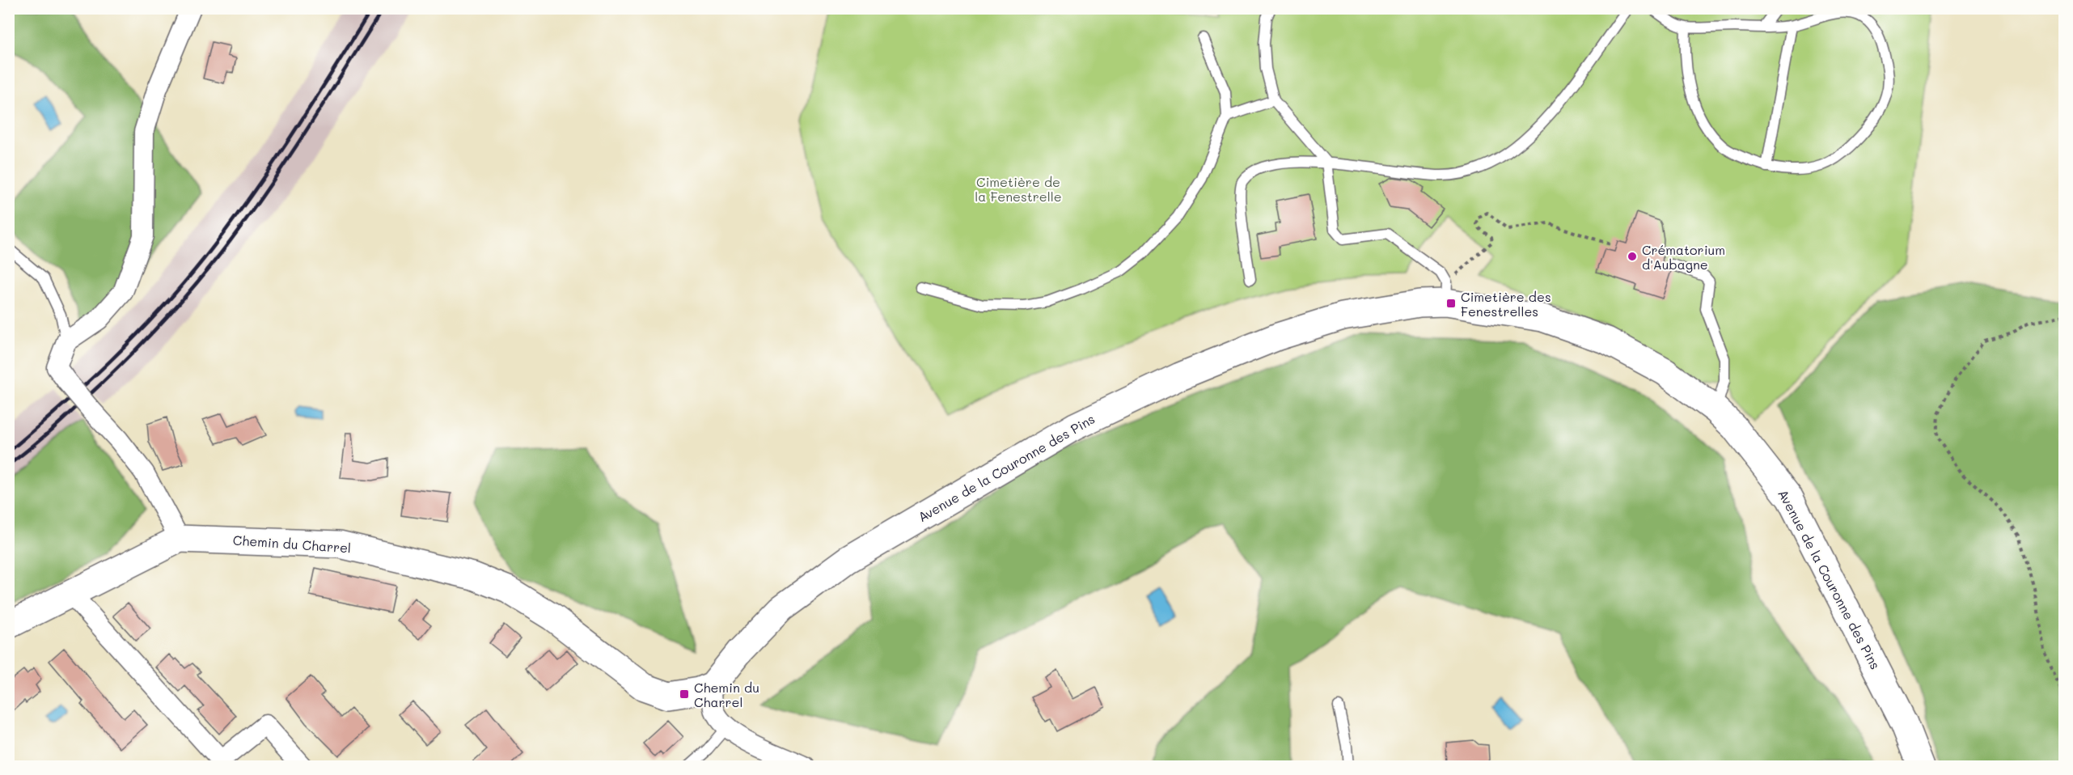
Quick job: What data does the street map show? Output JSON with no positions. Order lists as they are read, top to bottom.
{
  "streets": {
    "street": ["Avenue de la Couronne des Pins", "Chemin du Charrel"]
  },
  "crossings": [
    ["Avenue de la Couronne des Pins", "Chemin du Charrel"]
  ],
  "parks": ["Cimetière de la Fenestrelle"],
  "places": {
    "other": ["Crématorium d'Aubagne"],
    "transit": ["Cimetière des Fenestrelles", "Chemin du Charrel"]
  }
}
